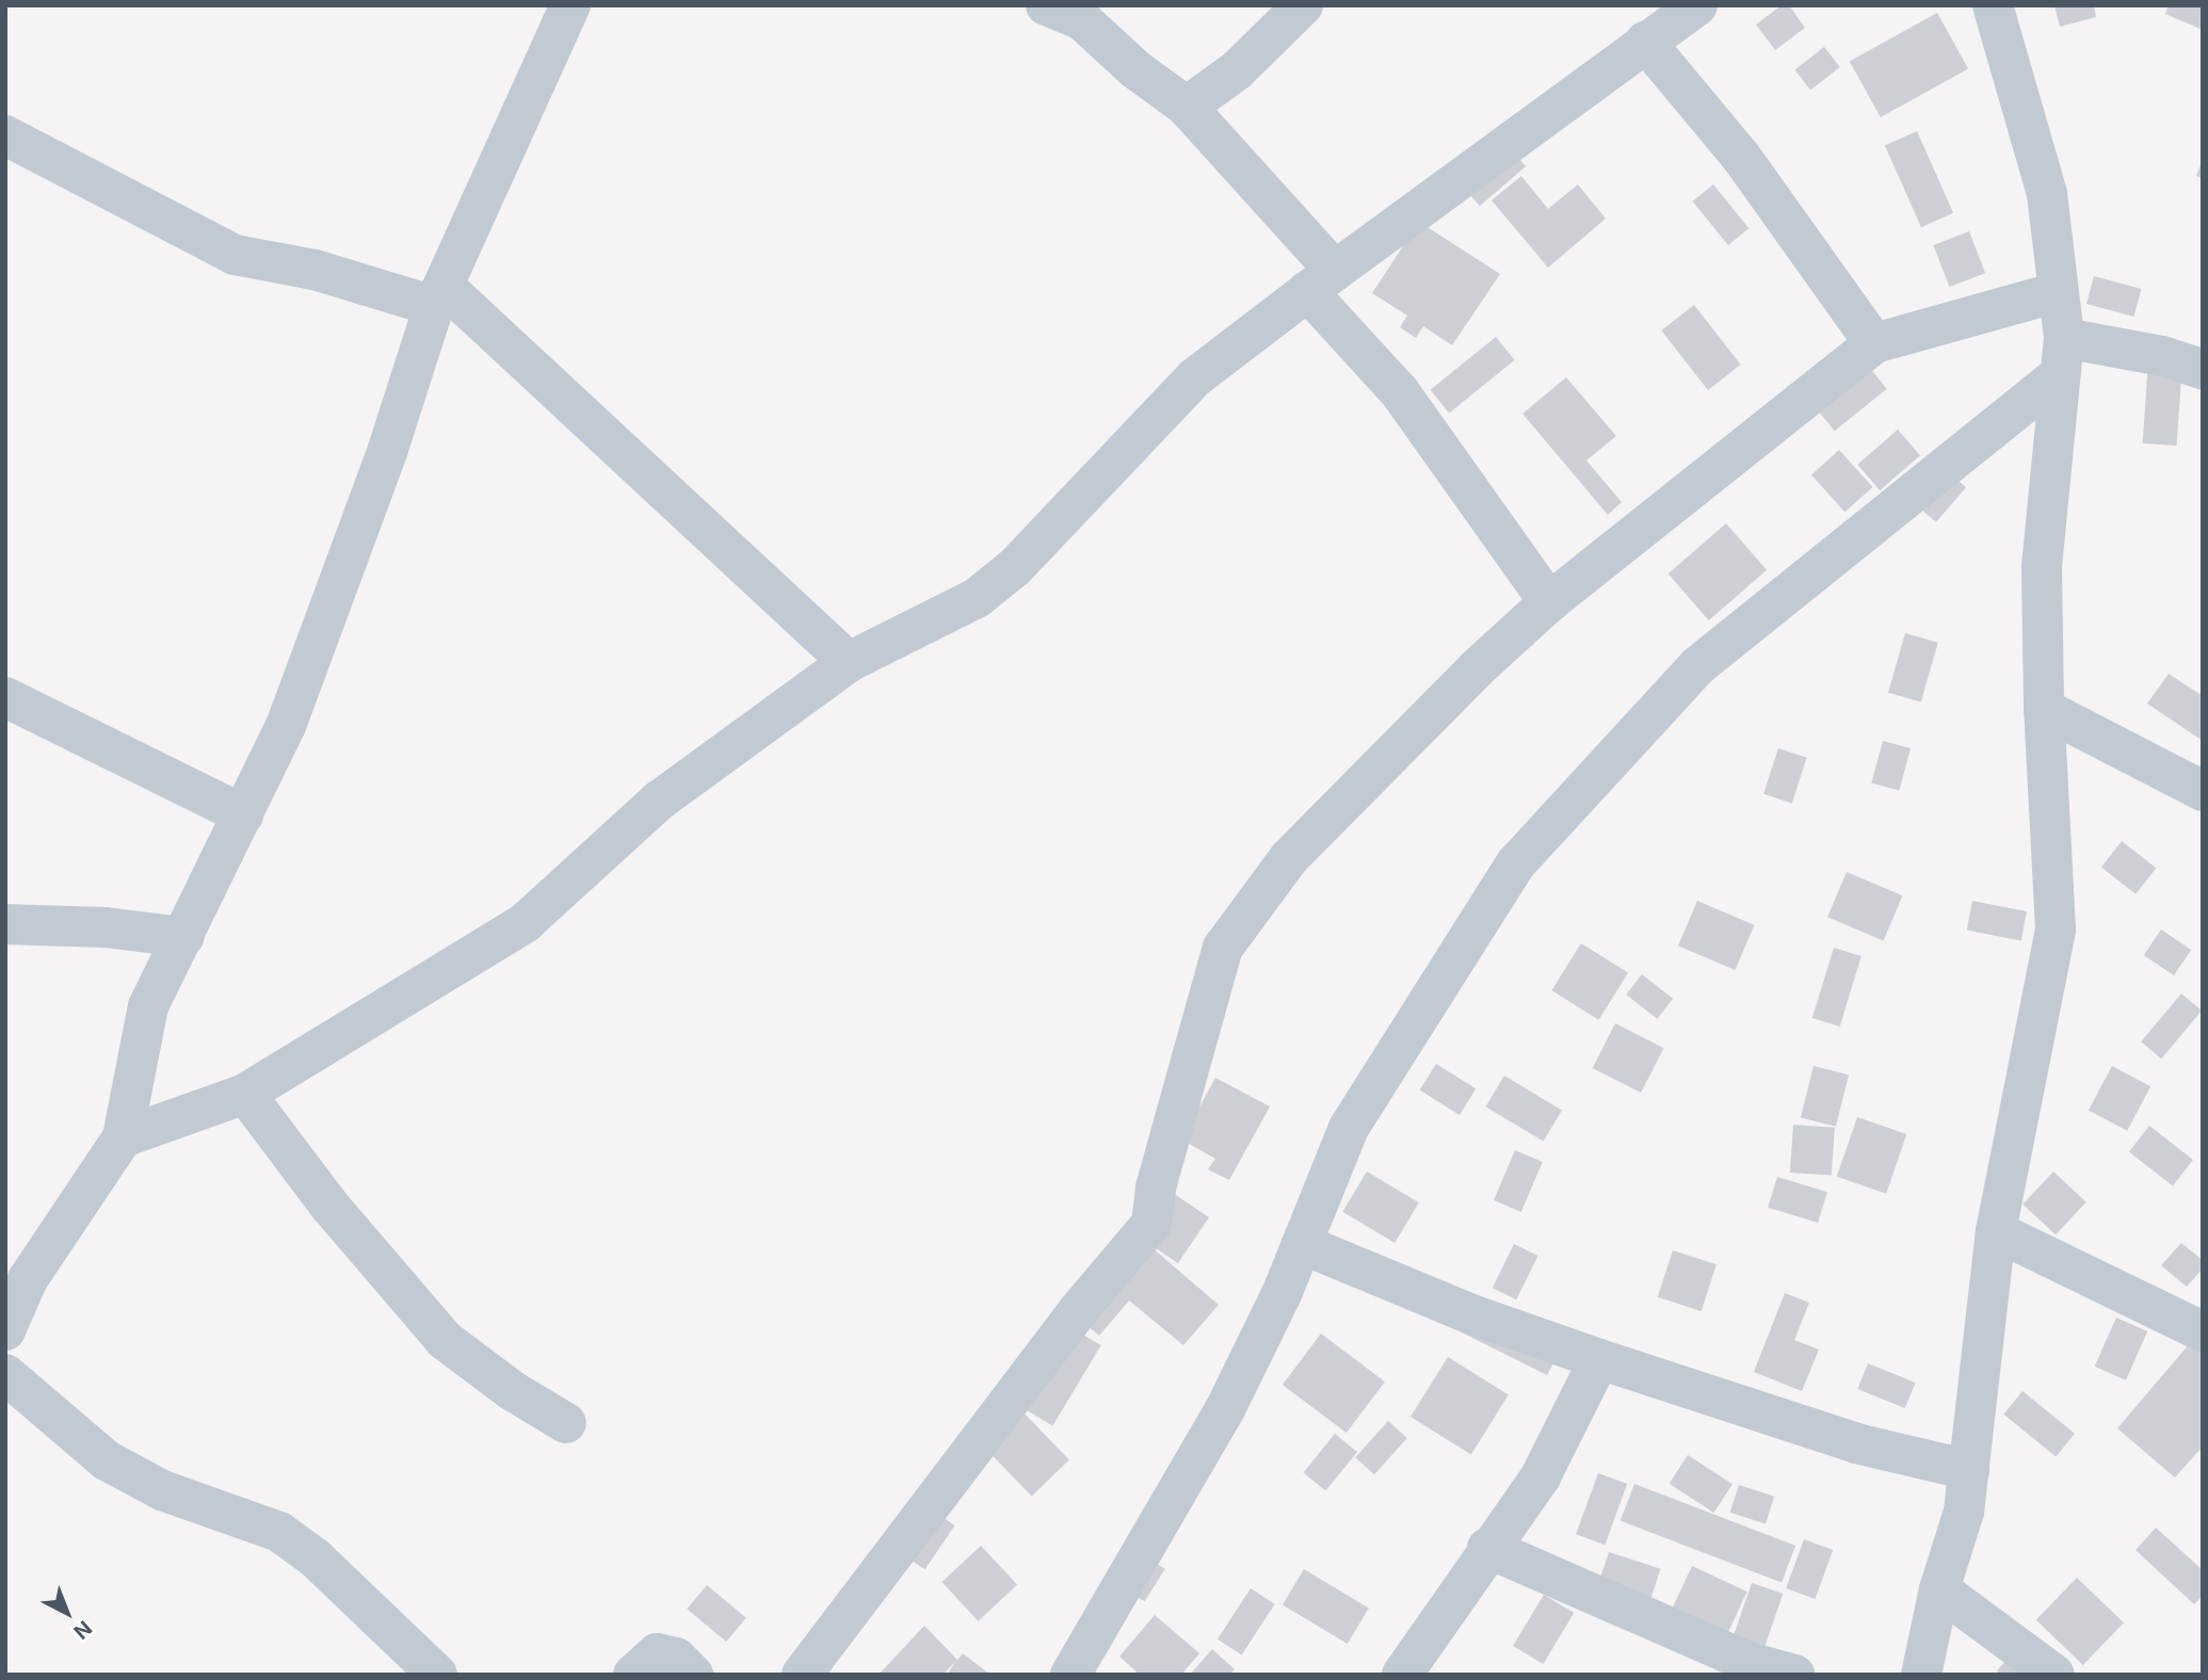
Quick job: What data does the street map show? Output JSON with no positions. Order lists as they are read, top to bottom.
{
  "north": "bottom right"
}
